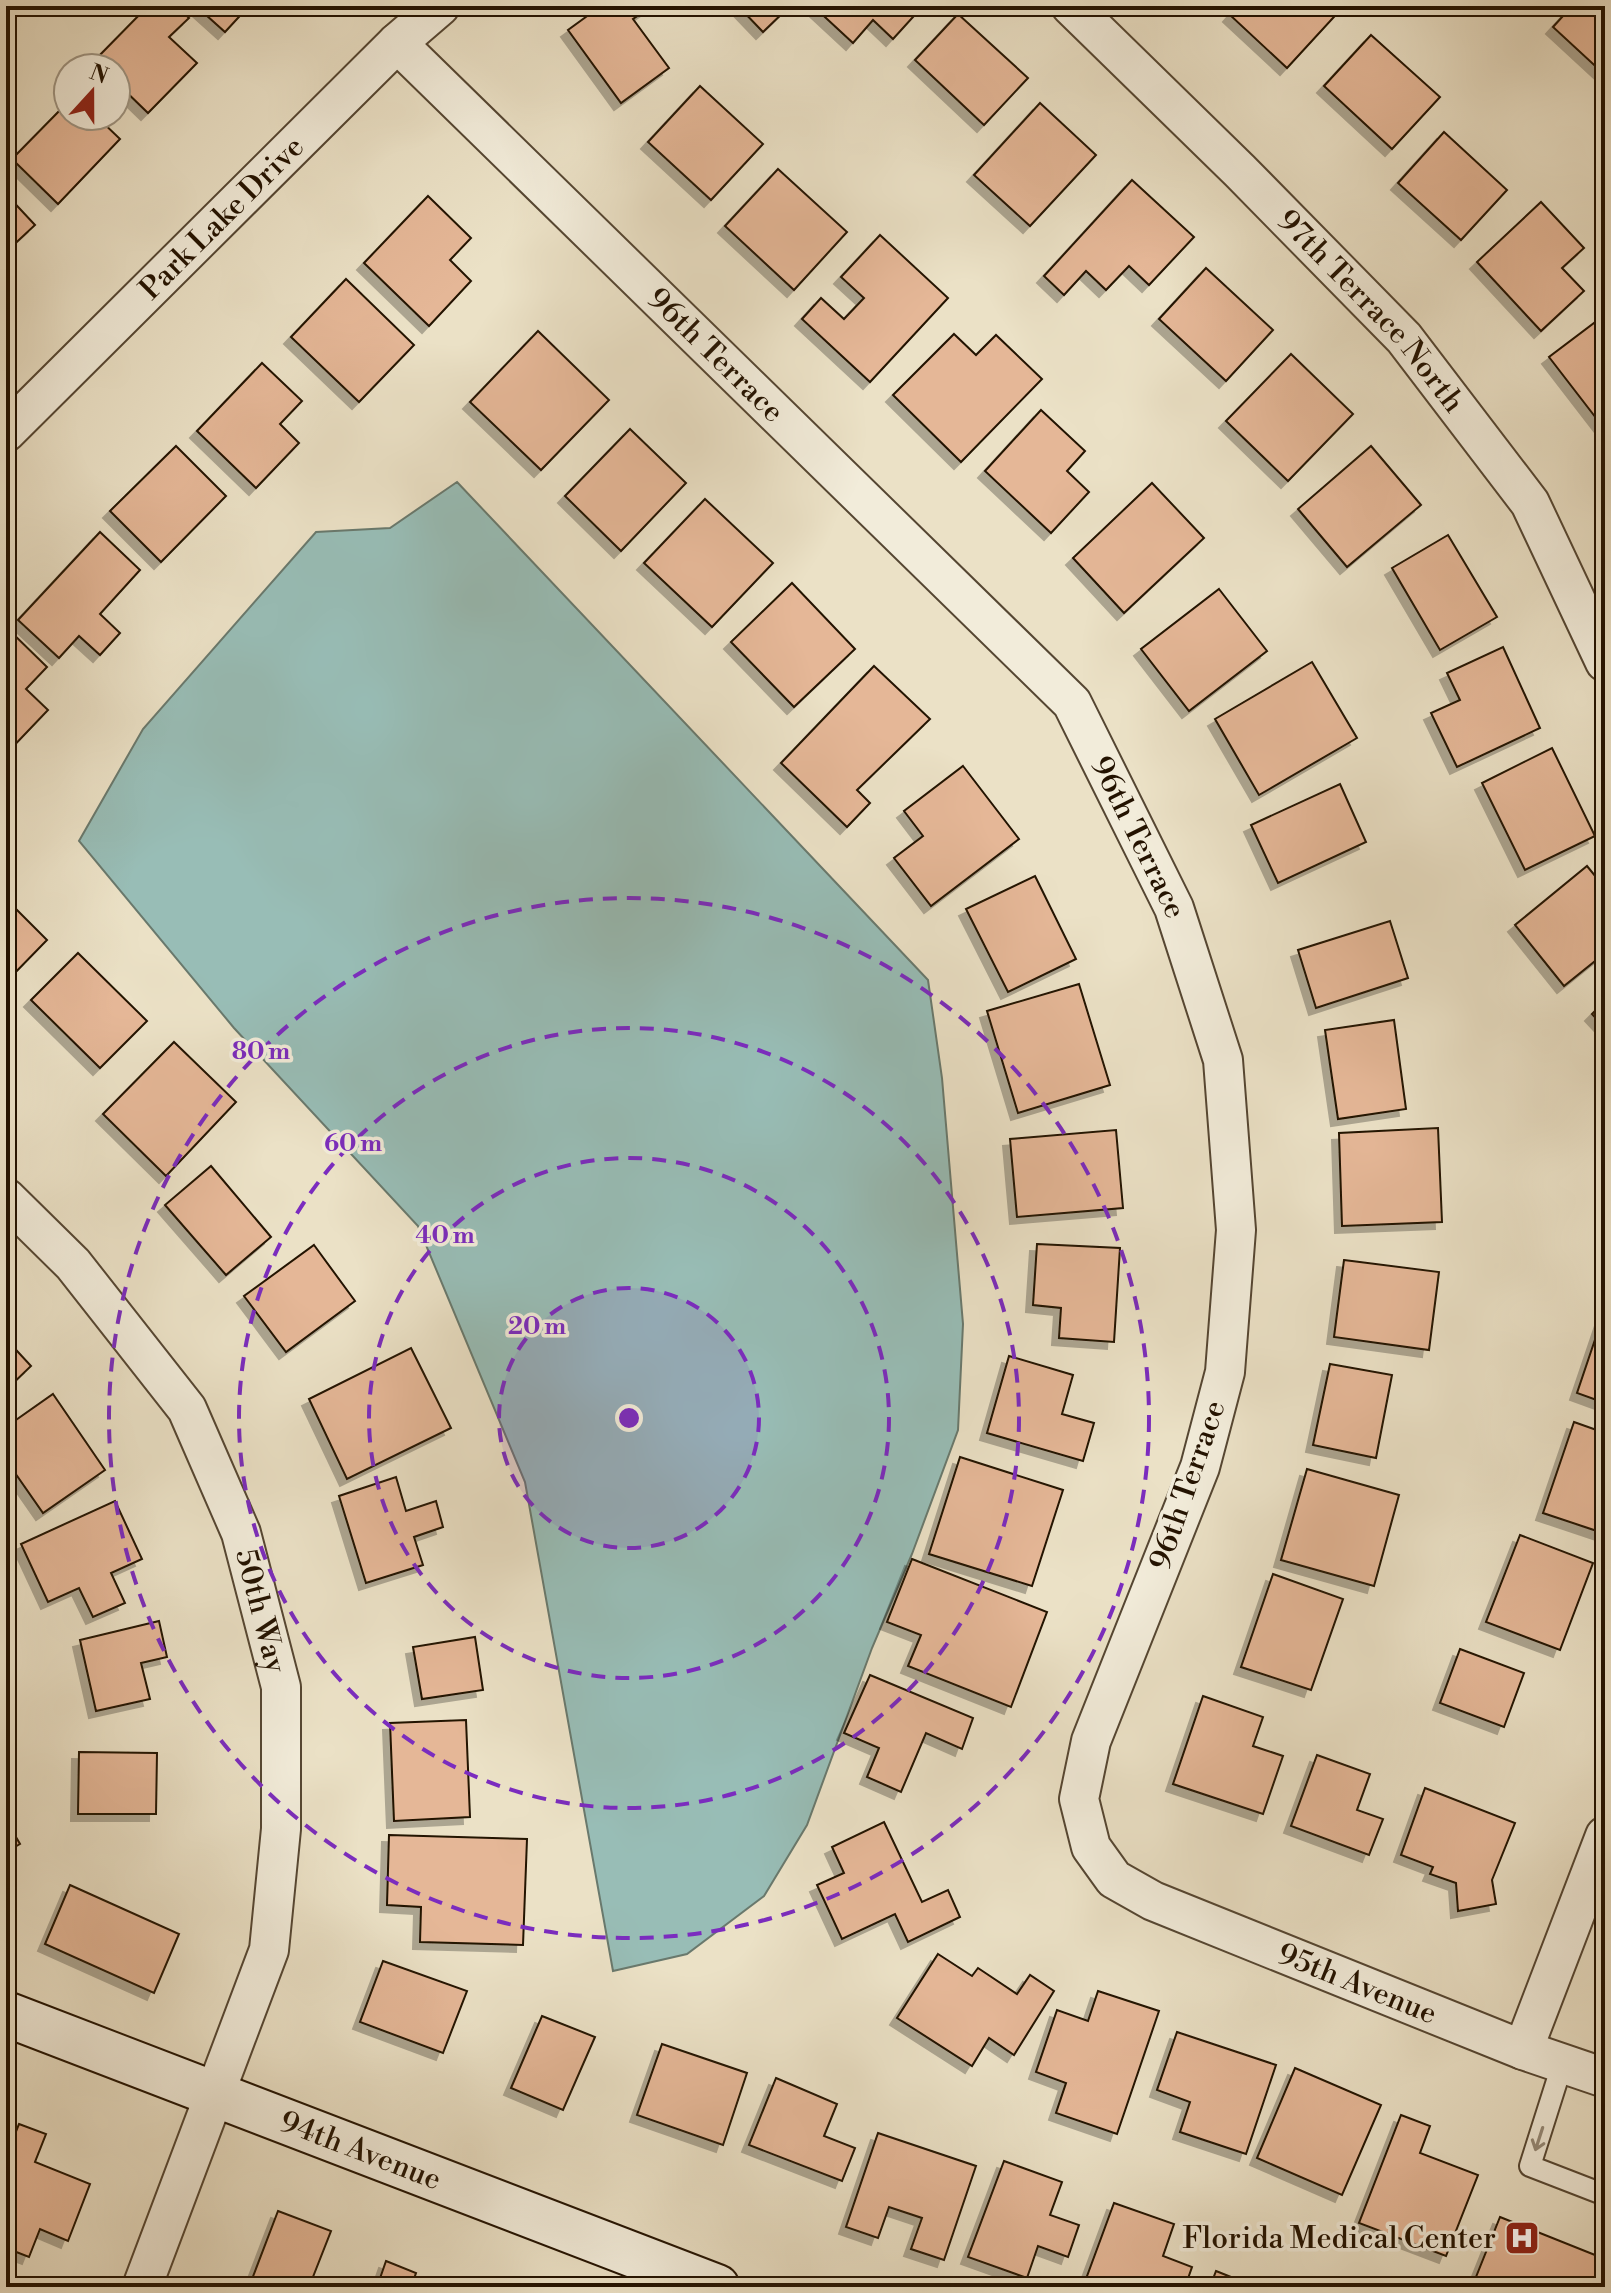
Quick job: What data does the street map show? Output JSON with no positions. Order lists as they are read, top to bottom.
{
  "streets": {
    "street": [
      "Park Lake Drive",
      "97th Terrace North",
      "96th Terrace",
      "50th Way",
      "95th Avenue",
      "94th Avenue"
    ]
  },
  "crossings": [
    ["Park Lake Drive", "96th Terrace"],
    ["96th Terrace", "95th Avenue"],
    ["50th Way", "94th Avenue"]
  ],
  "places": {
    "hospital": ["Florida Medical Center"]
  },
  "north": "top",
  "rings": [
    "80 m",
    "60 m",
    "40 m",
    "20 m"
  ]
}
